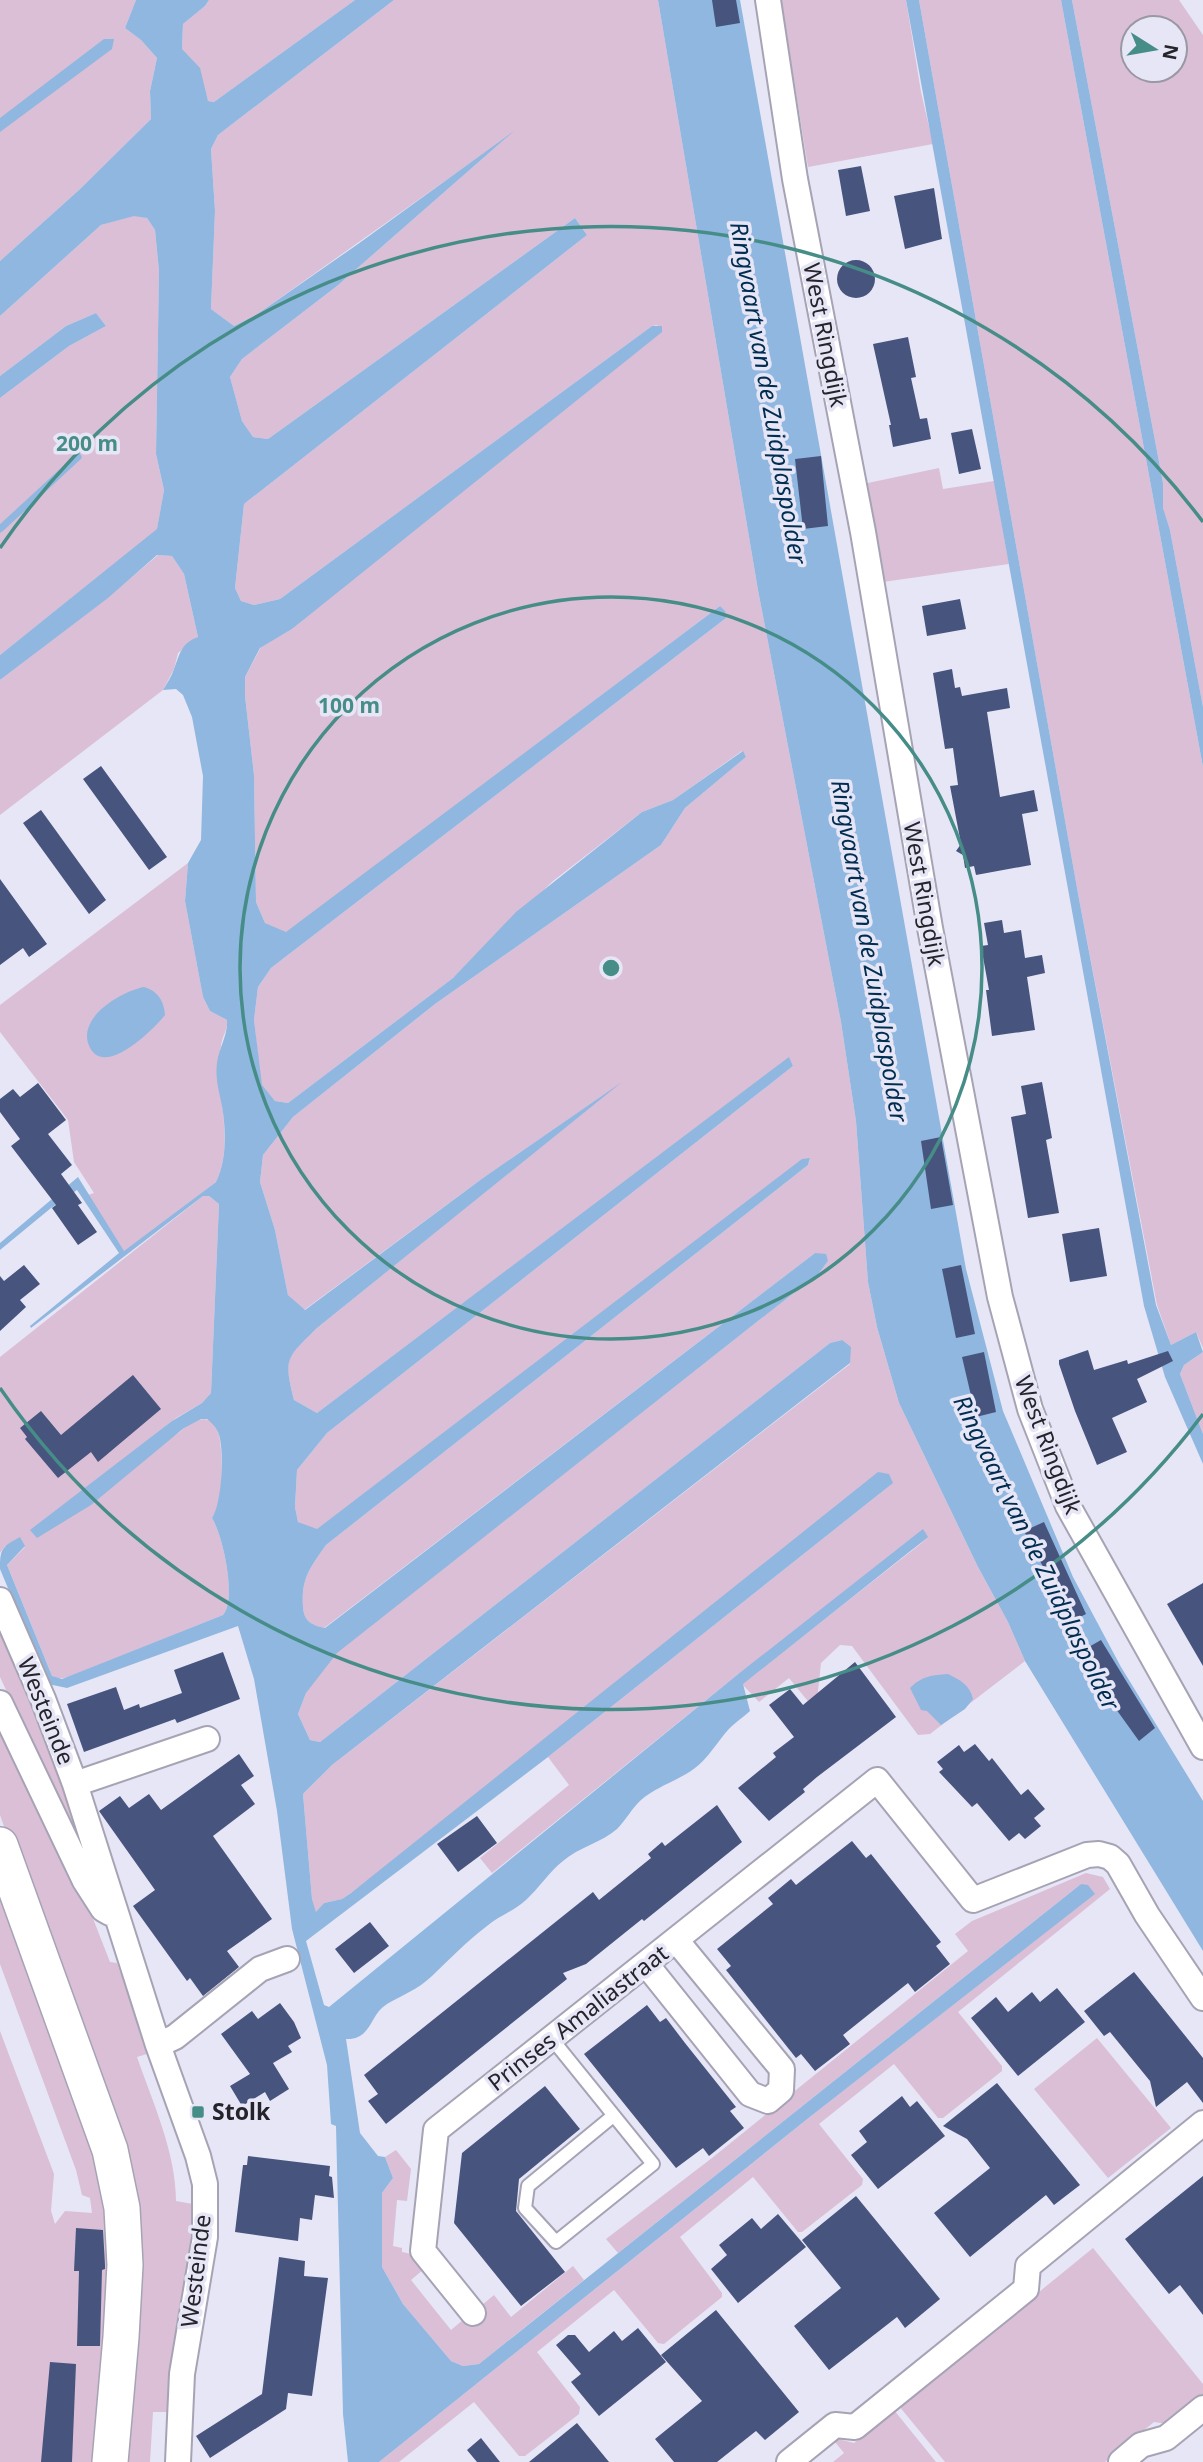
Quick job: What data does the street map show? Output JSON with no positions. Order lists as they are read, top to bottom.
{
  "streets": {
    "street": ["West Ringdijk", "Westeinde", "Prinses Amaliastraat"]
  },
  "water": ["Ringvaart van de Zuidplaspolder"],
  "places": {
    "transit": ["Stolk"]
  },
  "north": "right",
  "rings": ["200 m", "100 m"]
}
